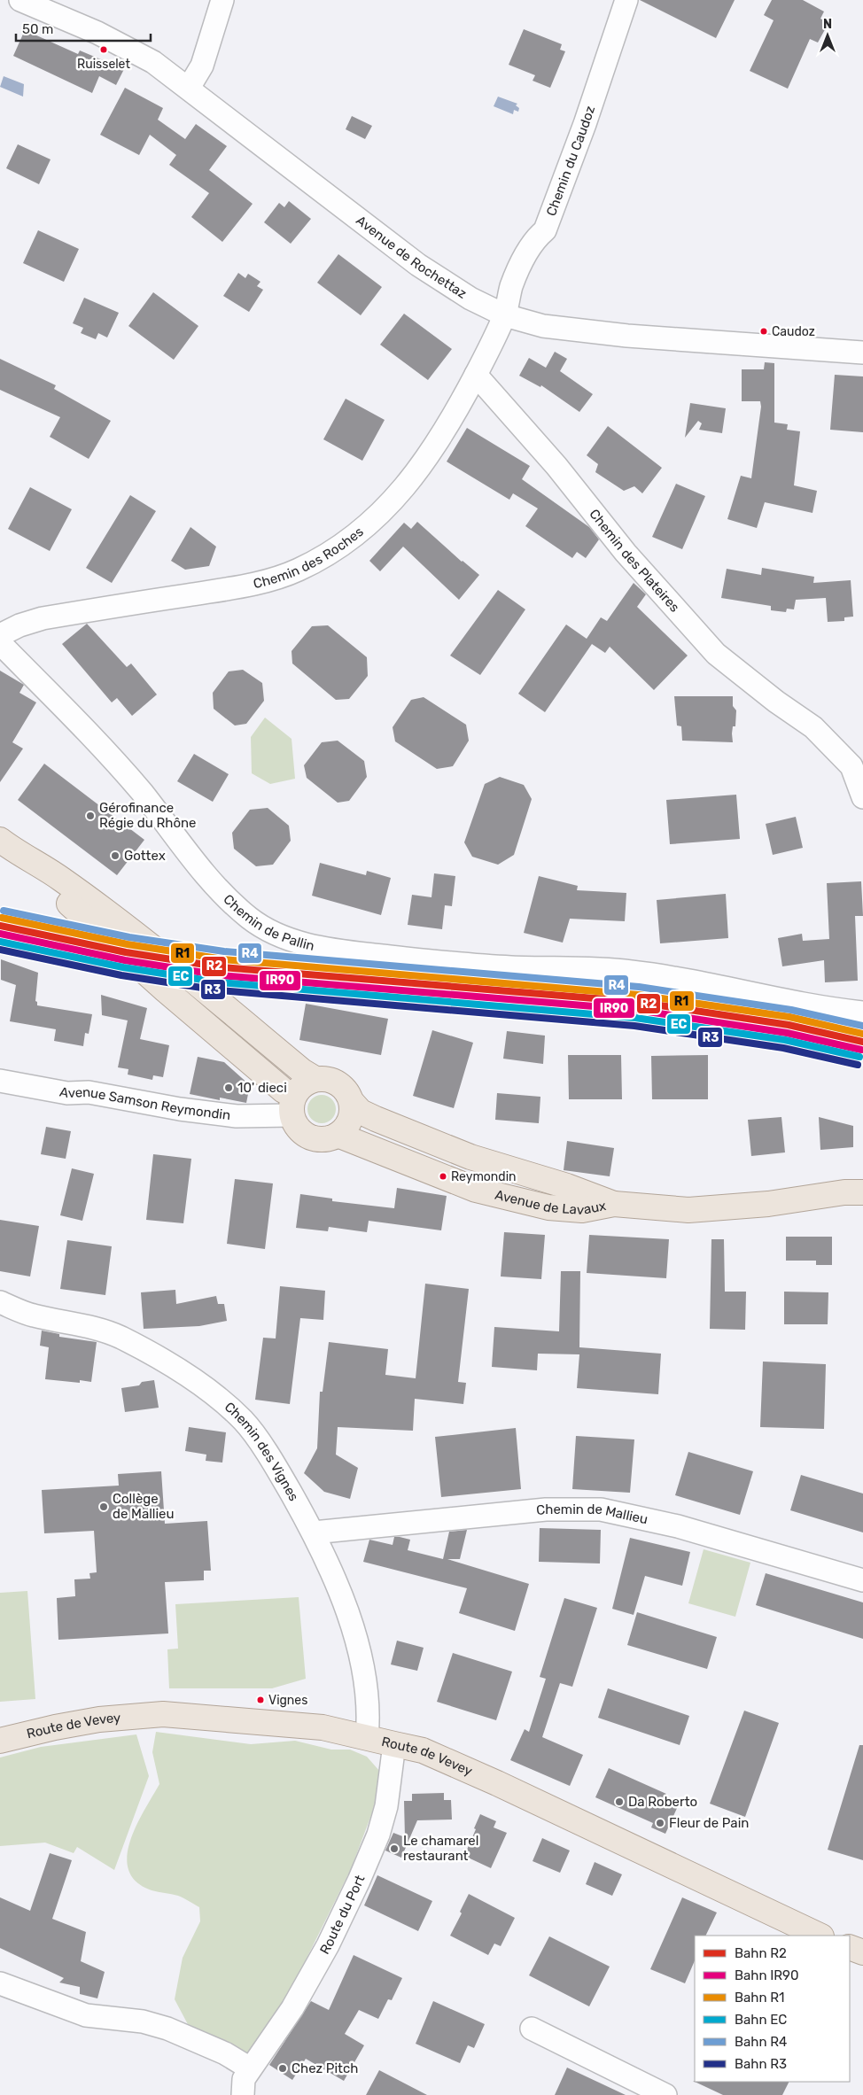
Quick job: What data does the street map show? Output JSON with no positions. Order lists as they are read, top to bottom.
{
  "streets": {
    "main road": ["Avenue de Lavaux", "Route de Vevey"],
    "street": [
      "Chemin du Caudoz",
      "Avenue de Rochettaz",
      "Chemin des Roches",
      "Chemin des Plateires",
      "Chemin de Pallin",
      "Avenue Samson Reymondin",
      "Chemin des Vignes",
      "Chemin de Mallieu",
      "Route du Port"
    ]
  },
  "crossings": [
    ["Chemin du Caudoz", "Avenue de Rochettaz"],
    ["Chemin du Caudoz", "Chemin des Roches"],
    ["Avenue de Rochettaz", "Chemin des Roches"],
    ["Chemin des Roches", "Chemin des Plateires"],
    ["Avenue Samson Reymondin", "Avenue de Lavaux"],
    ["Chemin des Vignes", "Chemin de Mallieu"],
    ["Chemin des Vignes", "Route de Vevey"],
    ["Route de Vevey", "Route du Port"]
  ],
  "places": [
    "Ruisselet",
    "Caudoz",
    "Gérofinance Régie du Rhône",
    "Gottex",
    "10' dieci",
    "Reymondin",
    "Collège de Mallieu",
    "Vignes",
    "Da Roberto",
    "Fleur de Pain",
    "Le chamarel restaurant",
    "Chez Pitch"
  ],
  "lines": [
    "rail line R4",
    "rail line R1",
    "rail line R2",
    "rail line IR90",
    "rail line EC",
    "rail line R3"
  ],
  "legend": [
    "Bahn R2",
    "Bahn IR90",
    "Bahn R1",
    "Bahn EC",
    "Bahn R4",
    "Bahn R3"
  ],
  "scale_bar": "50 m",
  "north": "top"
}
